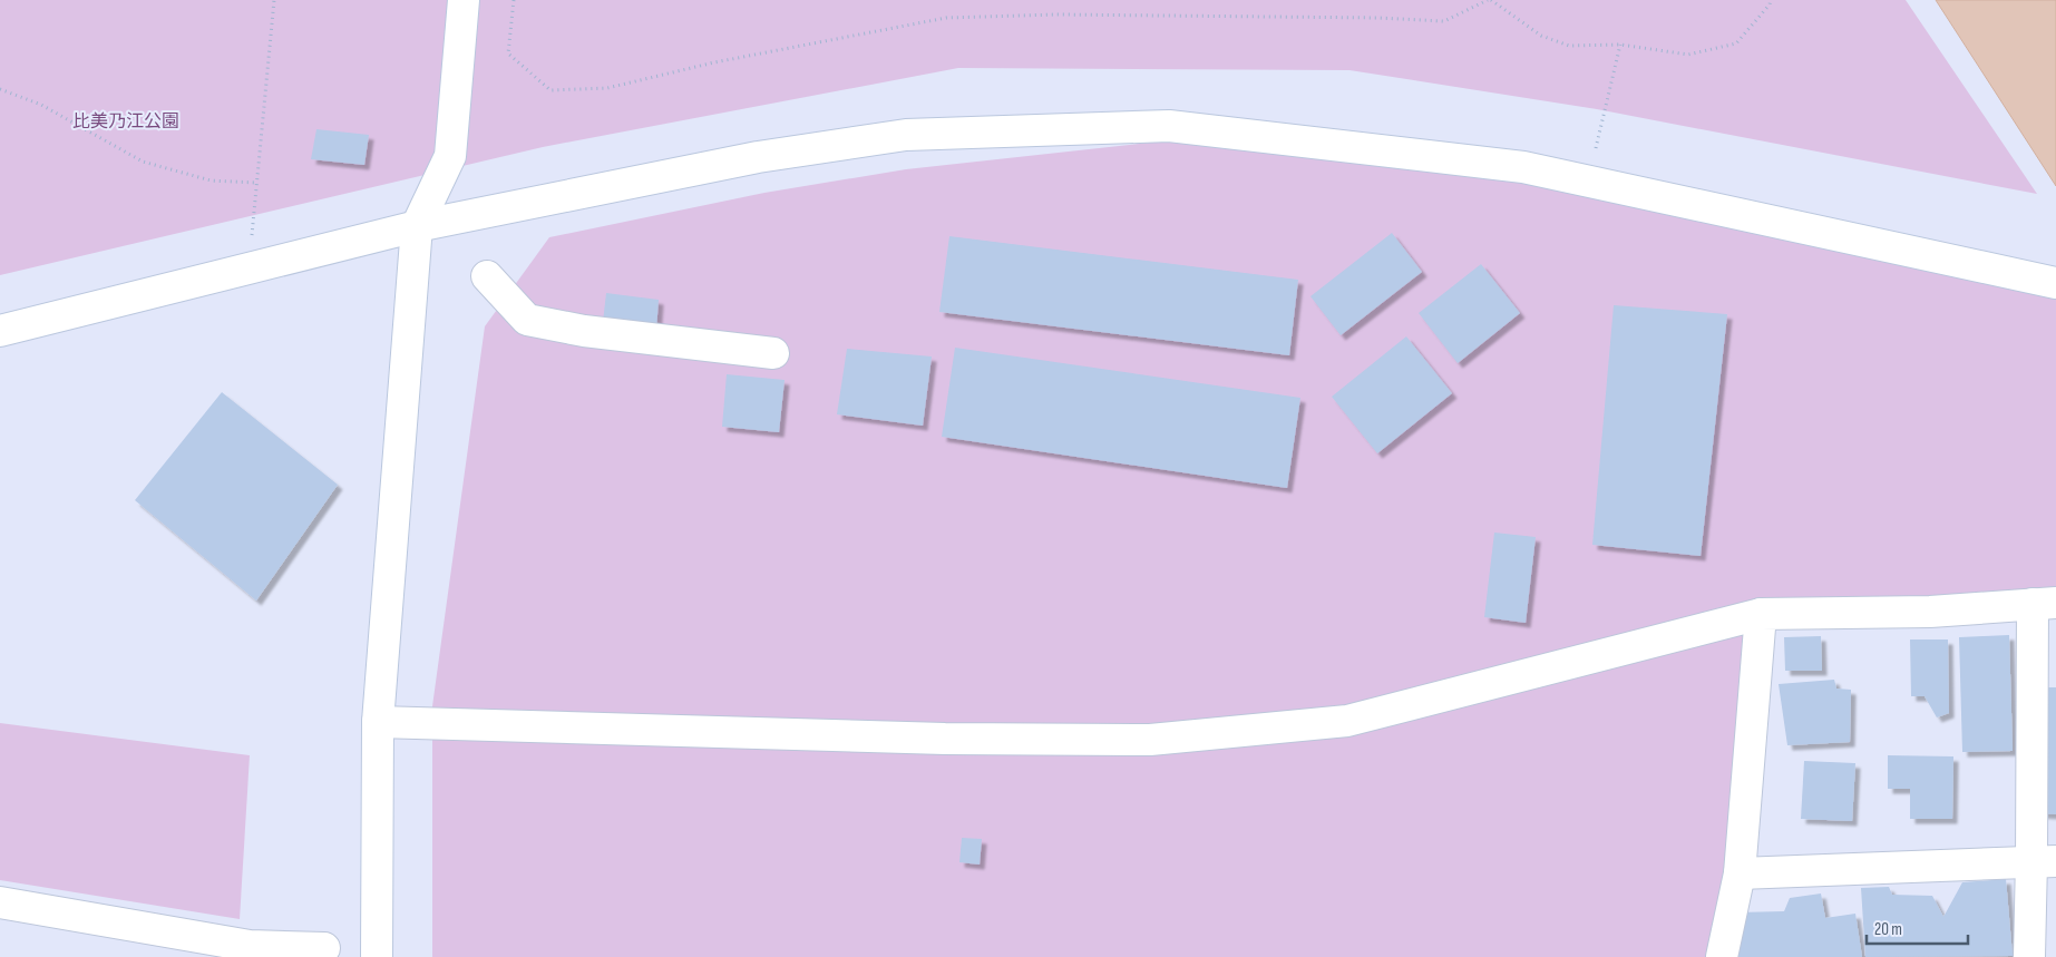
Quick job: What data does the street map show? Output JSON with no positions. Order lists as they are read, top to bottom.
{
  "parks": ["比美乃江公園"],
  "scale_bar": "20 m"
}
